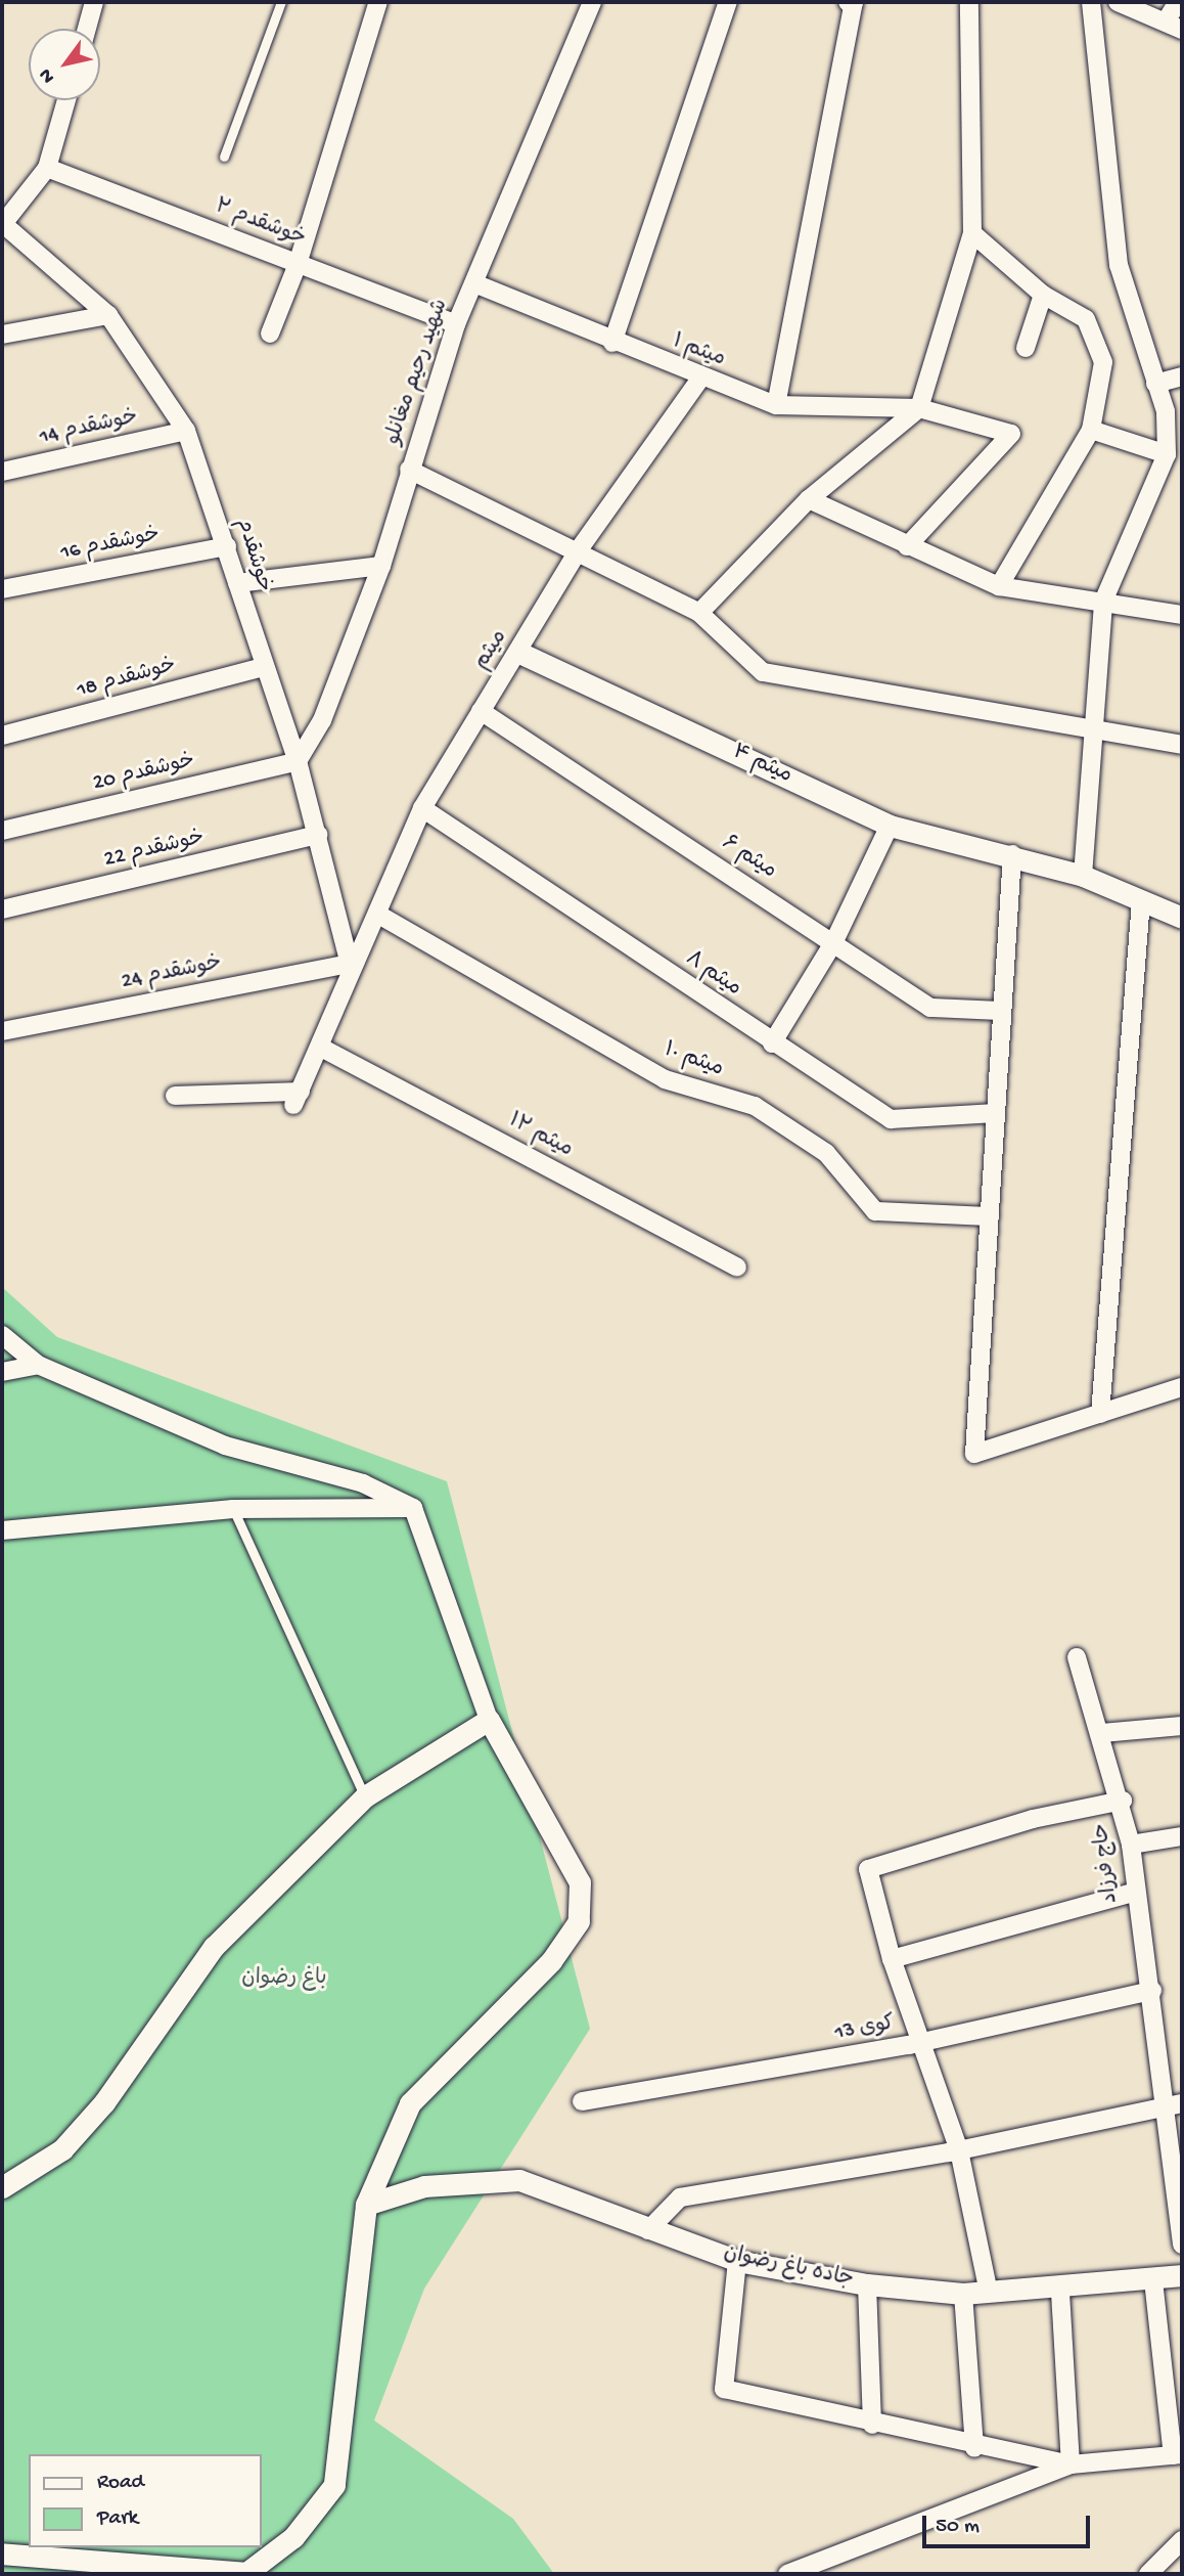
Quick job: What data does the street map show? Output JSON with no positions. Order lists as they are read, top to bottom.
{
  "streets": {
    "street": [
      "۲ خوشقدم",
      "۱ میثم",
      "شهید رحیم مغانلو",
      "خوشقدم 14",
      "خوشقدم 16",
      "خوشقدم",
      "میثم",
      "خوشقدم 18",
      "۴ میثم",
      "خوشقدم 20",
      "خوشقدم 22",
      "۶ میثم",
      "خوشقدم 24",
      "۸ میثم",
      "۱۰ میثم",
      "۱۲ میثم",
      "حاج فرزاد",
      "کوی 13",
      "جاده باغ رضوان"
    ]
  },
  "crossings": [
    ["۲ خوشقدم", "شهید رحیم مغانلو"],
    ["۱ میثم", "شهید رحیم مغانلو"],
    ["۱ میثم", "میثم"],
    ["شهید رحیم مغانلو", "خوشقدم"],
    ["شهید رحیم مغانلو", "خوشقدم 20"],
    ["خوشقدم 14", "خوشقدم"],
    ["خوشقدم 16", "خوشقدم"],
    ["خوشقدم", "میثم"],
    ["خوشقدم", "خوشقدم 18"],
    ["خوشقدم", "خوشقدم 20"],
    ["خوشقدم", "خوشقدم 22"],
    ["خوشقدم", "خوشقدم 24"],
    ["میثم", "۴ میثم"],
    ["میثم", "۶ میثم"],
    ["میثم", "خوشقدم 24"],
    ["میثم", "۸ میثم"],
    ["میثم", "۱۰ میثم"],
    ["میثم", "۱۲ میثم"],
    ["حاج فرزاد", "کوی 13"]
  ],
  "parks": ["باغ رضوان"],
  "legend": ["Road", "Park"],
  "scale_bar": "50 m",
  "north": "bottom left"
}
